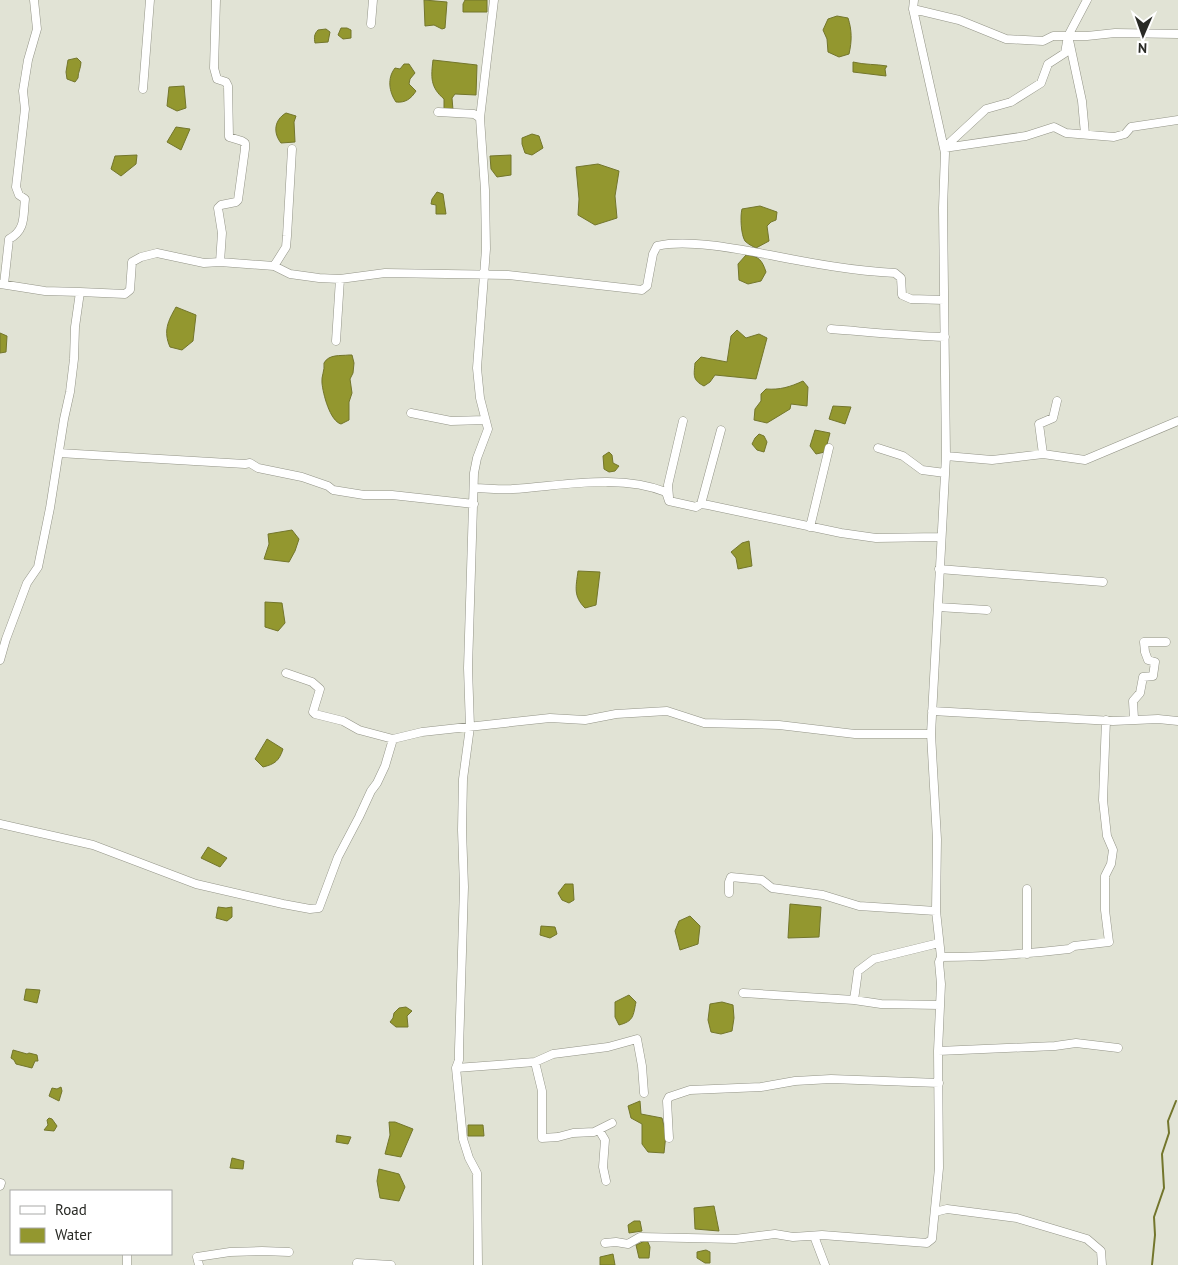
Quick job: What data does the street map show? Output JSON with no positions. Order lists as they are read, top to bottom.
{
  "legend": ["Road", "Water"],
  "north": "bottom"
}
